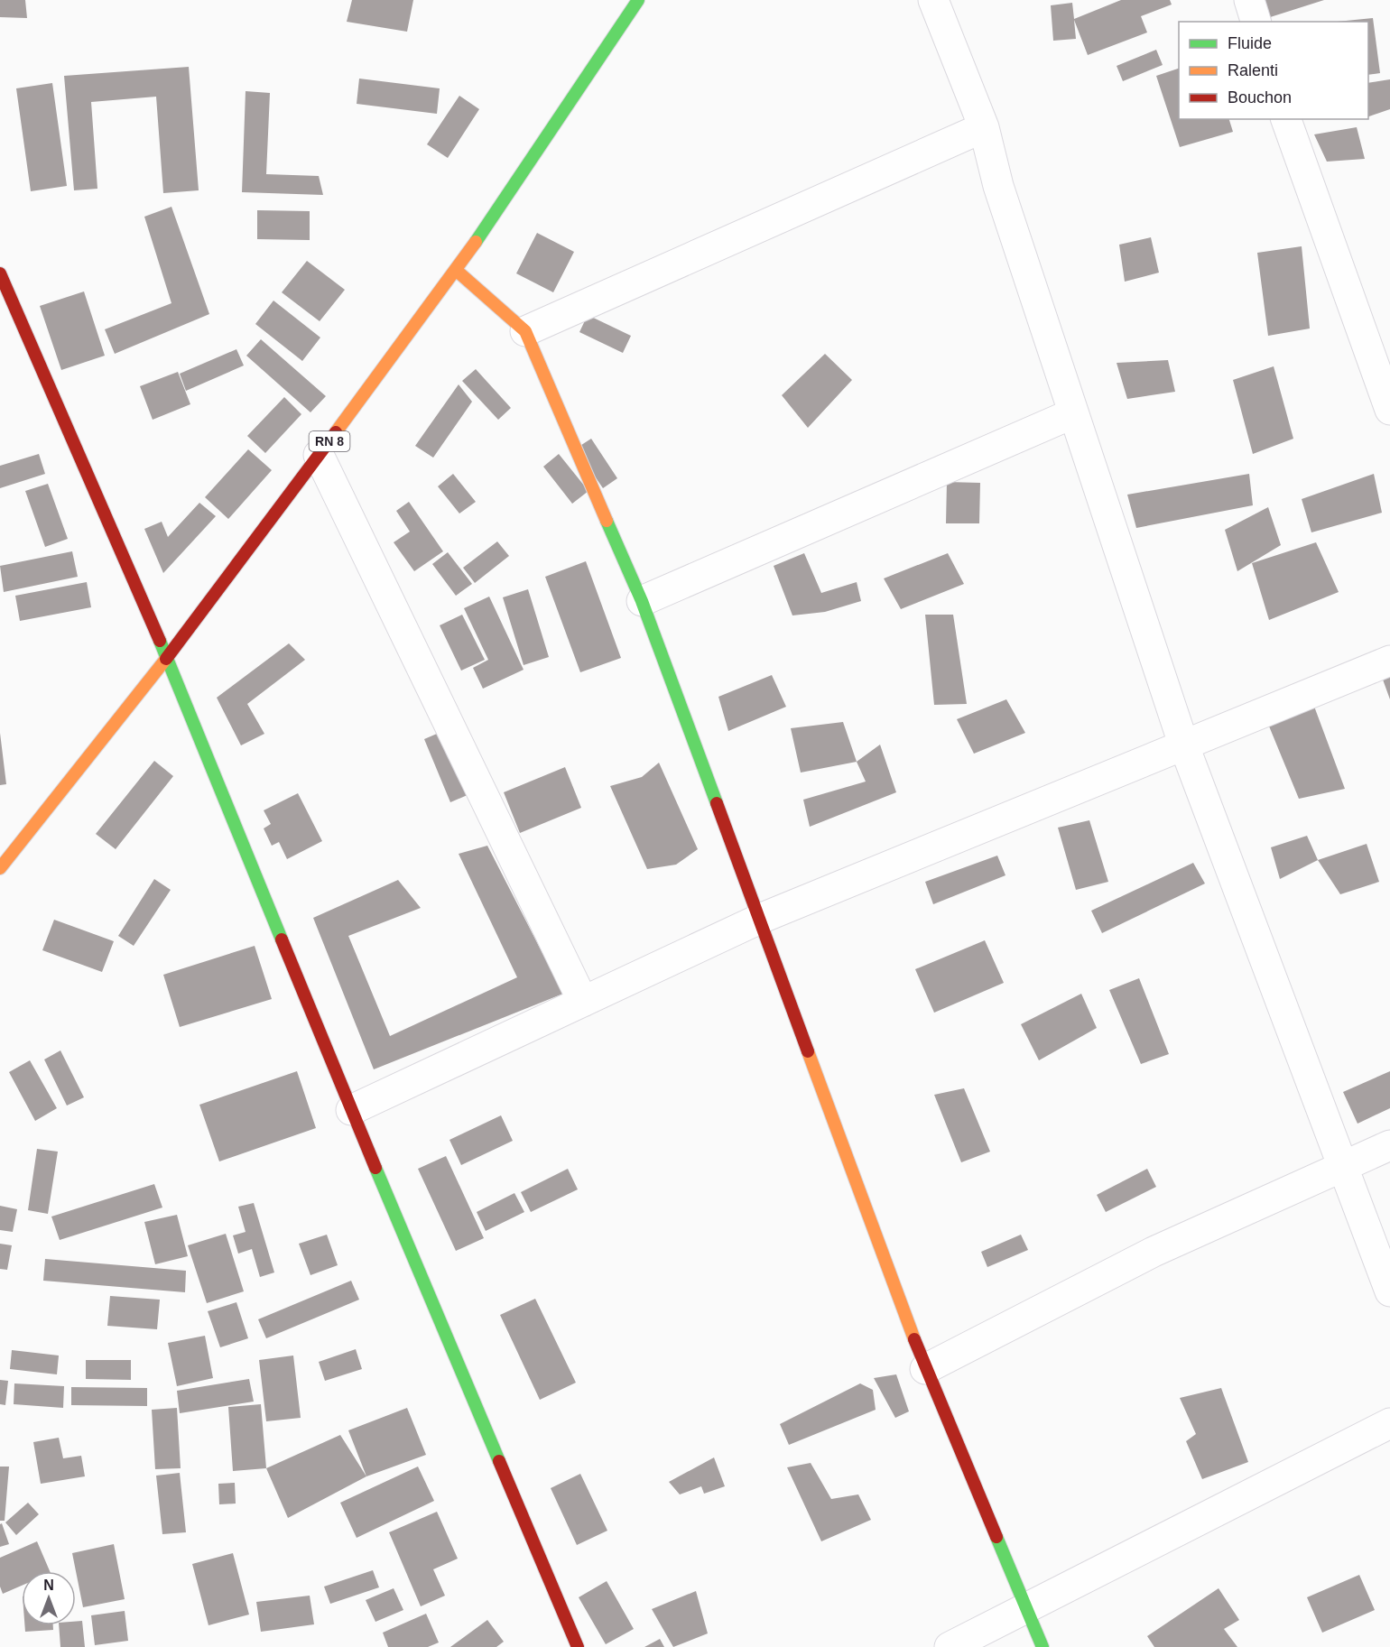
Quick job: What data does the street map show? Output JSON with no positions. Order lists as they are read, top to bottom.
{
  "streets": {
    "street": ["RN 8"]
  },
  "legend": ["Fluide", "Ralenti", "Bouchon"],
  "north": "top"
}
